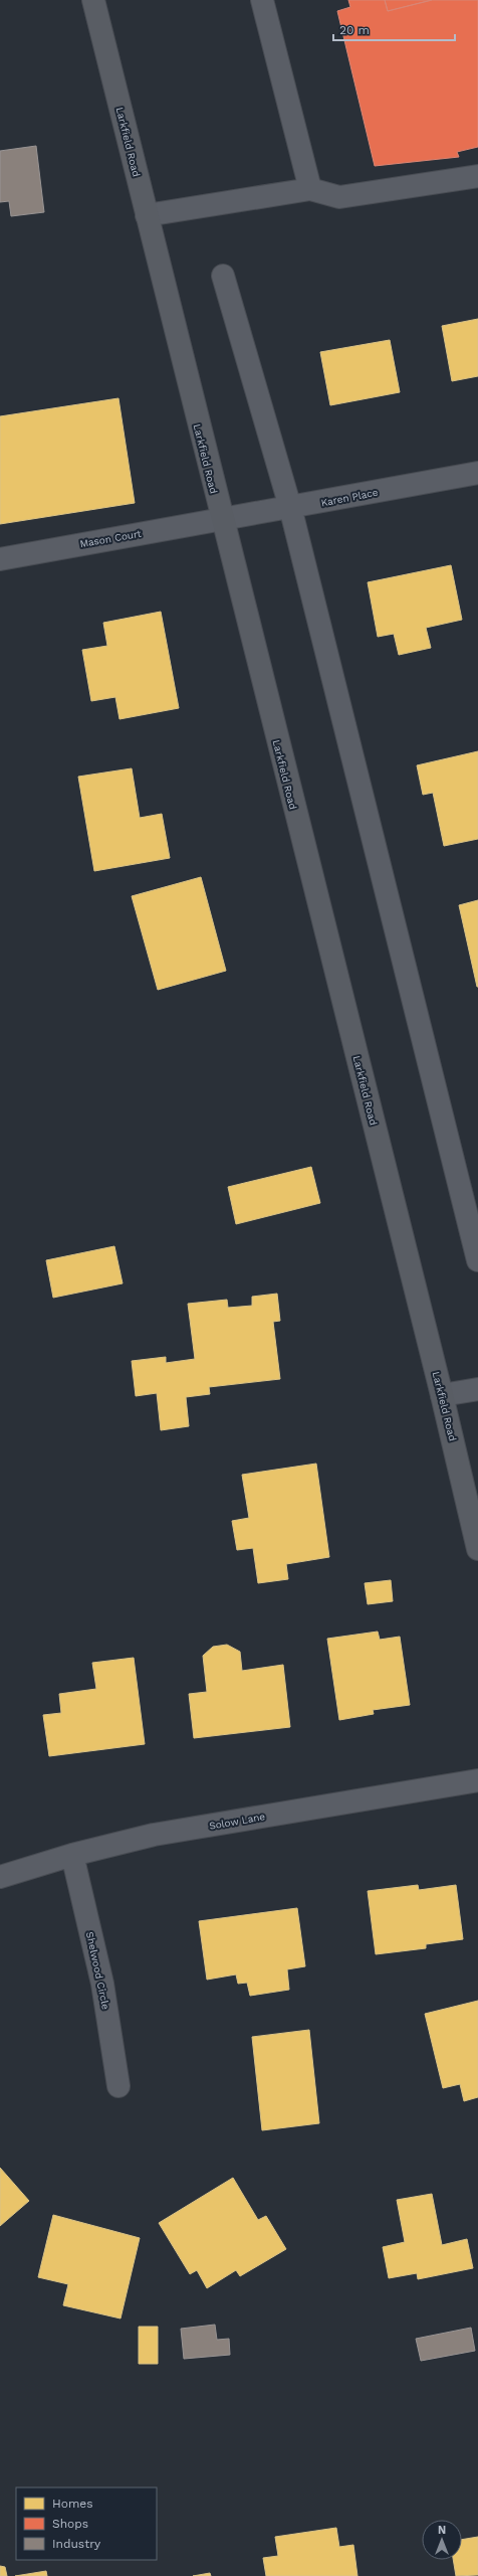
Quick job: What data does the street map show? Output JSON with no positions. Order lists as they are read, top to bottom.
{
  "streets": {
    "main road": ["Larkfield Road"],
    "street": [
      "Karen Place",
      "Mason Court",
      "Solow Lane",
      "Shelwood Circle"
    ]
  },
  "crossings": [
    ["Larkfield Road", "Karen Place"],
    ["Larkfield Road", "Mason Court"],
    ["Karen Place", "Mason Court"],
    ["Solow Lane", "Shelwood Circle"]
  ],
  "legend": ["Homes", "Shops", "Industry"],
  "scale_bar": "20 m",
  "north": "top"
}
